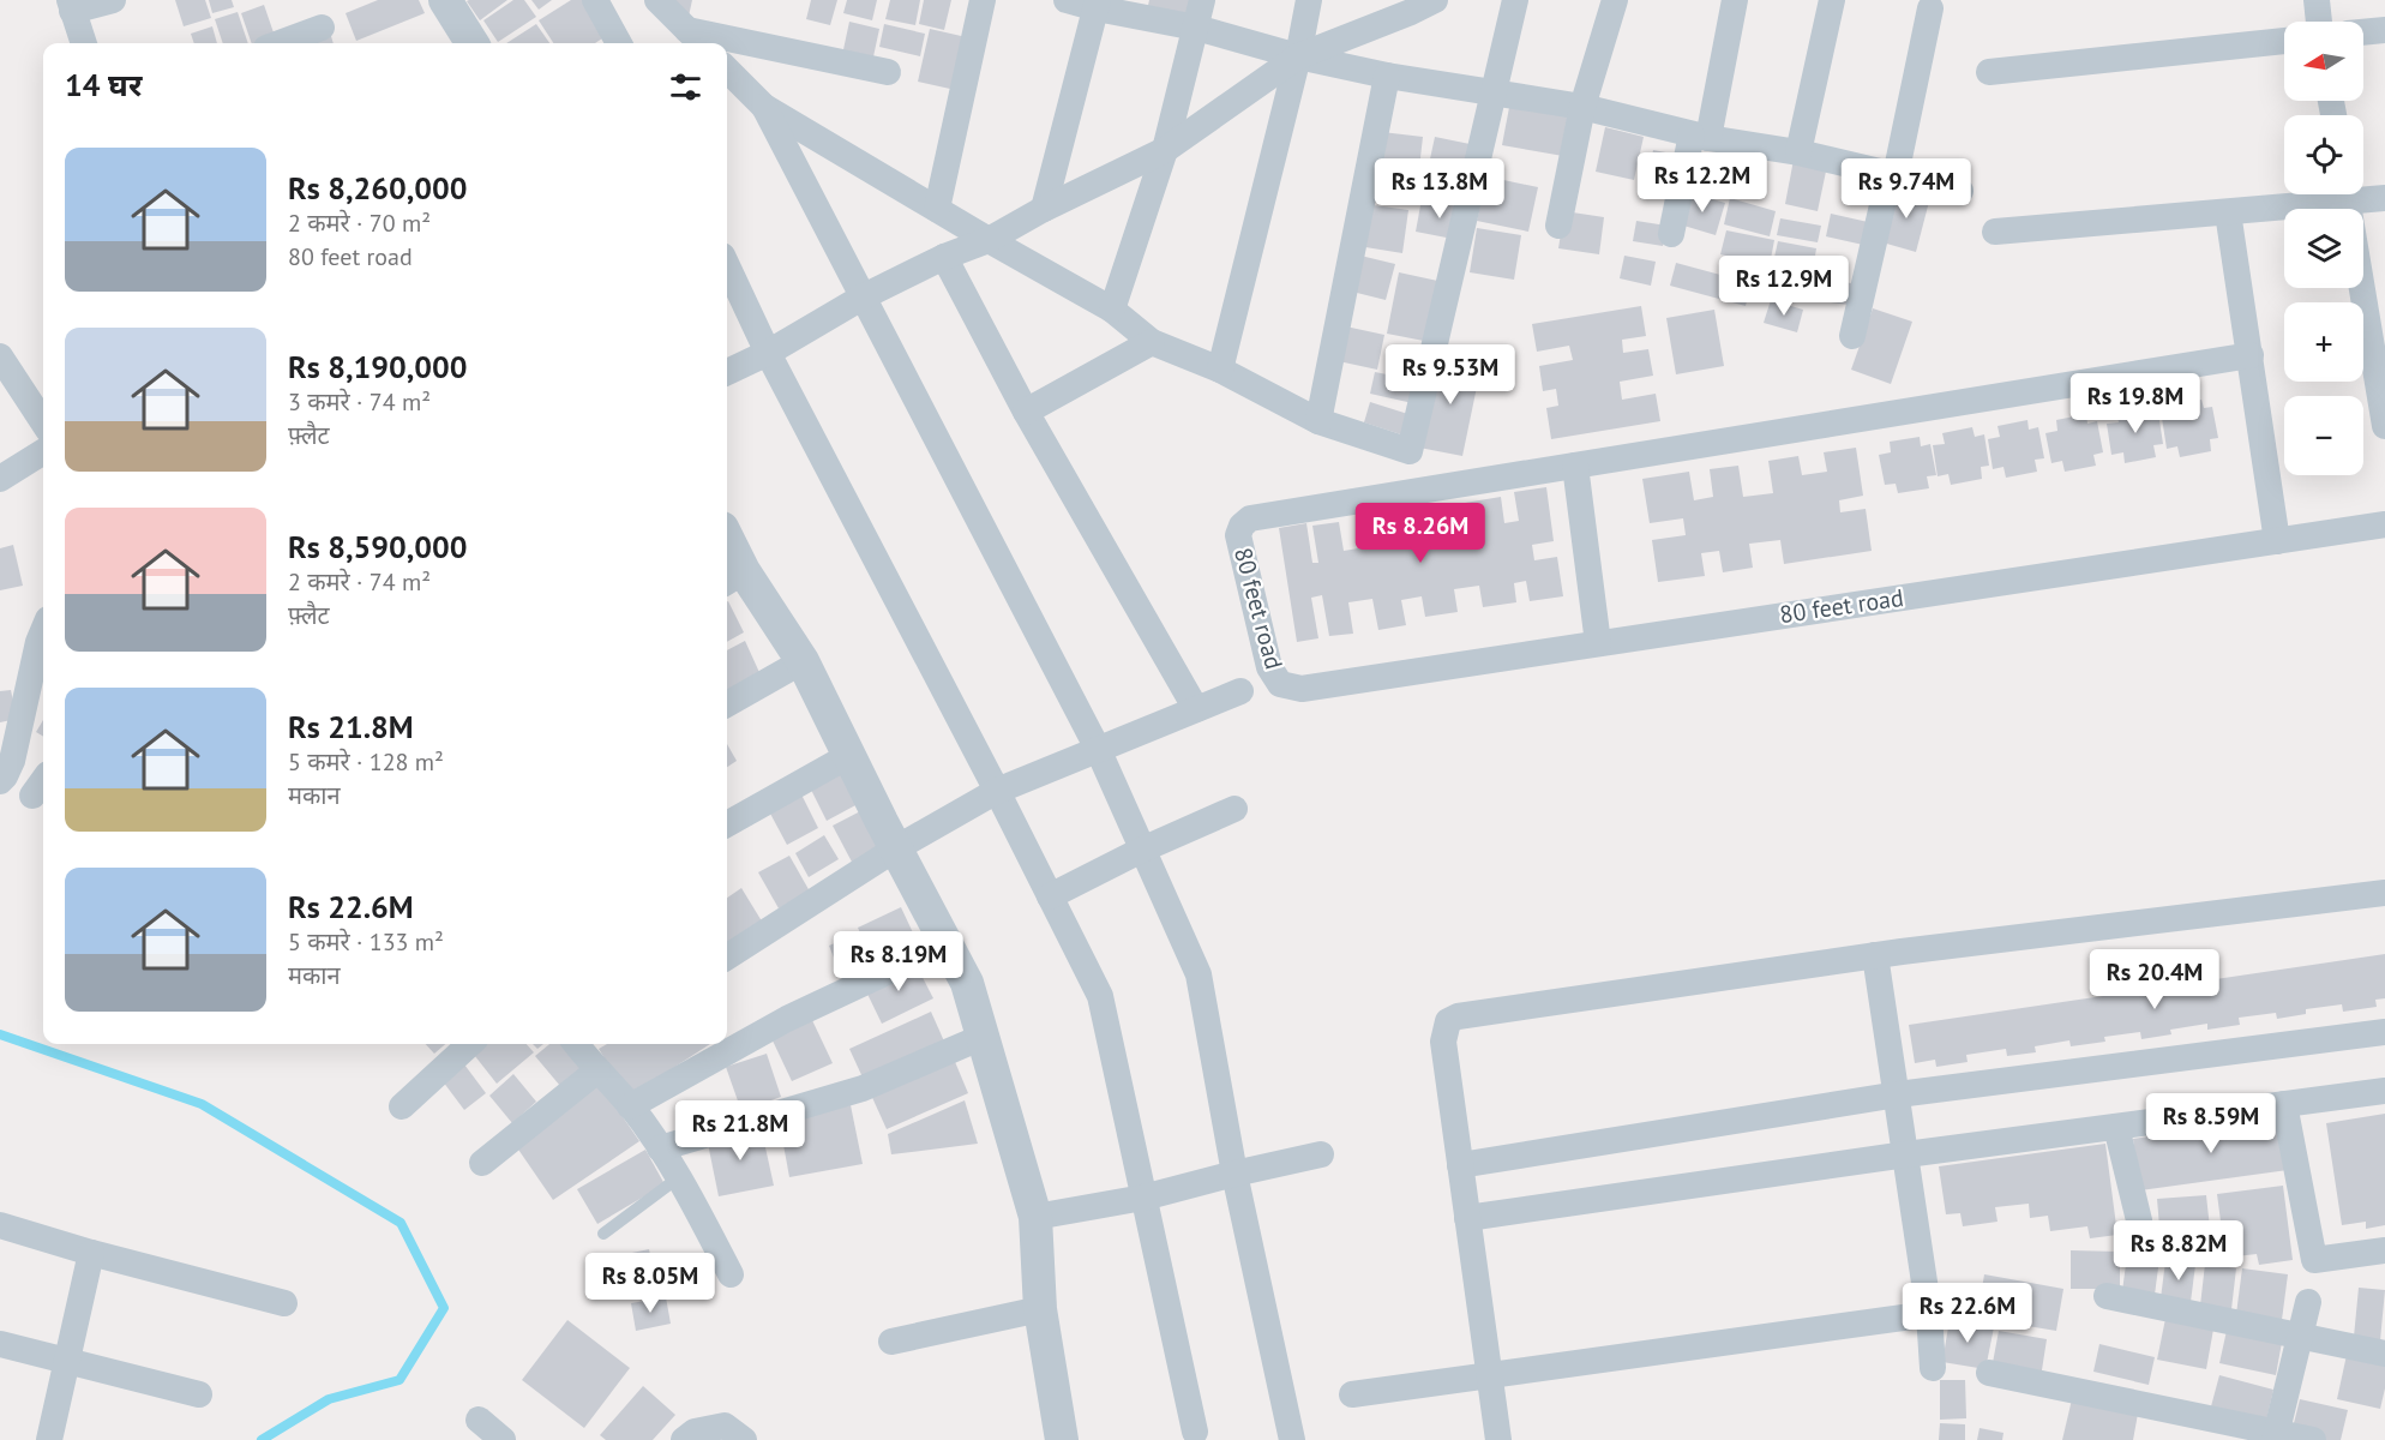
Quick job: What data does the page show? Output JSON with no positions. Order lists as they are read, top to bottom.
{
  "streets": {
    "street": ["80 feet road"]
  },
  "north": "left",
  "page": {
    "map_buttons": ["+", "−"],
    "heading": "14 घर",
    "list": [
      {
        "name": "Rs 8,260,000",
        "note": "2 कमरे · 70 m² · 80 feet road"
      },
      {
        "name": "Rs 8,190,000",
        "note": "3 कमरे · 74 m² · फ़्लैट"
      },
      {
        "name": "Rs 8,590,000",
        "note": "2 कमरे · 74 m² · फ़्लैट"
      },
      {
        "name": "Rs 21.8M",
        "note": "5 कमरे · 128 m² · मकान"
      },
      {
        "name": "Rs 22.6M",
        "note": "5 कमरे · 133 m² · मकान"
      }
    ],
    "price": [
      "Rs 12.2M",
      "Rs 13.8M",
      "Rs 9.74M",
      "Rs 12.9M",
      "Rs 9.53M",
      "Rs 19.8M",
      "Rs 8.26M",
      "Rs 8.19M",
      "Rs 20.4M",
      "Rs 8.59M",
      "Rs 21.8M",
      "Rs 8.82M",
      "Rs 8.05M",
      "Rs 22.6M"
    ]
  }
}
